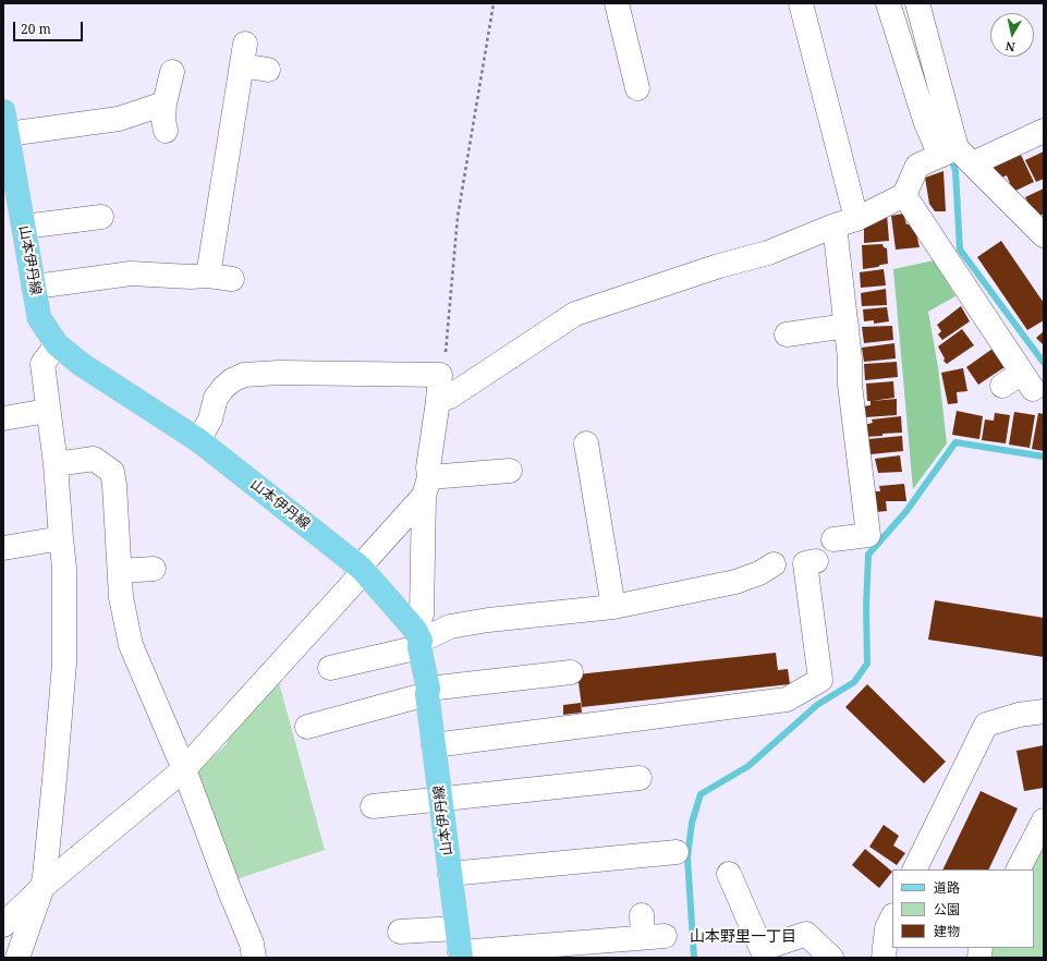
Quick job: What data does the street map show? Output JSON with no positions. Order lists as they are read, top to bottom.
{
  "streets": {
    "main road": ["山本伊丹線"]
  },
  "districts": ["山本野里一丁目"],
  "legend": ["道路", "公園", "建物"],
  "scale_bar": "20 m",
  "north": "bottom"
}
